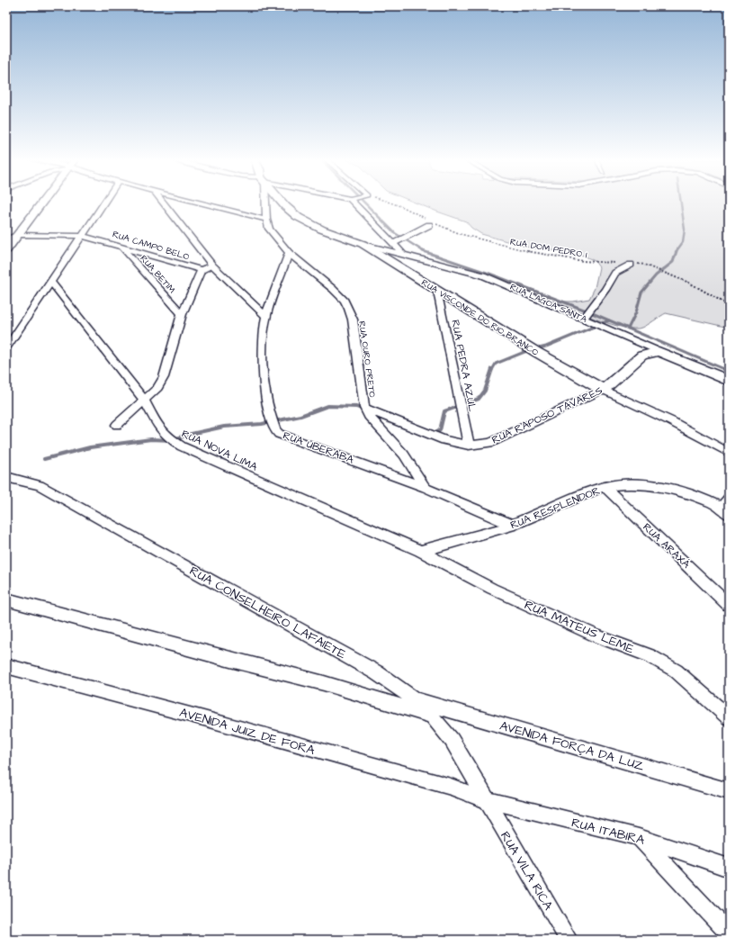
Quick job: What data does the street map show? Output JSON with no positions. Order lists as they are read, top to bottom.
{
  "streets": {
    "street": [
      "RUA CAMPO BELO",
      "RUA BETIM",
      "RUA LAGOA SANTA",
      "RUA VISCONDE DO RIO BRANCO",
      "RUA OURO PRETO",
      "RUA PEDRA AZUL",
      "RUA RAPOSO TAVARES",
      "RUA UBERABA",
      "RUA NOVA LIMA",
      "RUA RESPLENDOR",
      "RUA ARAXÁ",
      "RUA CONSELHEIRO LAFAIETE",
      "RUA MATEUS LEME",
      "AVENIDA JUIZ DE FORA",
      "AVENIDA FORÇA DA LUZ",
      "RUA ITABIRA",
      "RUA VILA RICA"
    ],
    "path": ["RUA DOM PEDRO I"]
  },
  "crossings": [
    ["RUA CAMPO BELO", "RUA BETIM"],
    ["RUA LAGOA SANTA", "RUA VISCONDE DO RIO BRANCO"],
    ["RUA LAGOA SANTA", "RUA RAPOSO TAVARES"],
    ["RUA VISCONDE DO RIO BRANCO", "RUA PEDRA AZUL"],
    ["RUA VISCONDE DO RIO BRANCO", "RUA RAPOSO TAVARES"],
    ["RUA OURO PRETO", "RUA RAPOSO TAVARES"],
    ["RUA OURO PRETO", "RUA UBERABA"],
    ["RUA PEDRA AZUL", "RUA RAPOSO TAVARES"],
    ["RUA UBERABA", "RUA RESPLENDOR"],
    ["RUA NOVA LIMA", "RUA RESPLENDOR"],
    ["RUA NOVA LIMA", "RUA MATEUS LEME"],
    ["RUA RESPLENDOR", "RUA ARAXÁ"],
    ["RUA RESPLENDOR", "RUA MATEUS LEME"],
    ["RUA CONSELHEIRO LAFAIETE", "AVENIDA JUIZ DE FORA"],
    ["RUA CONSELHEIRO LAFAIETE", "AVENIDA FORÇA DA LUZ"],
    ["RUA CONSELHEIRO LAFAIETE", "RUA ITABIRA"],
    ["RUA CONSELHEIRO LAFAIETE", "RUA VILA RICA"],
    ["AVENIDA JUIZ DE FORA", "RUA ITABIRA"],
    ["AVENIDA JUIZ DE FORA", "RUA VILA RICA"],
    ["RUA ITABIRA", "RUA VILA RICA"]
  ]
}
